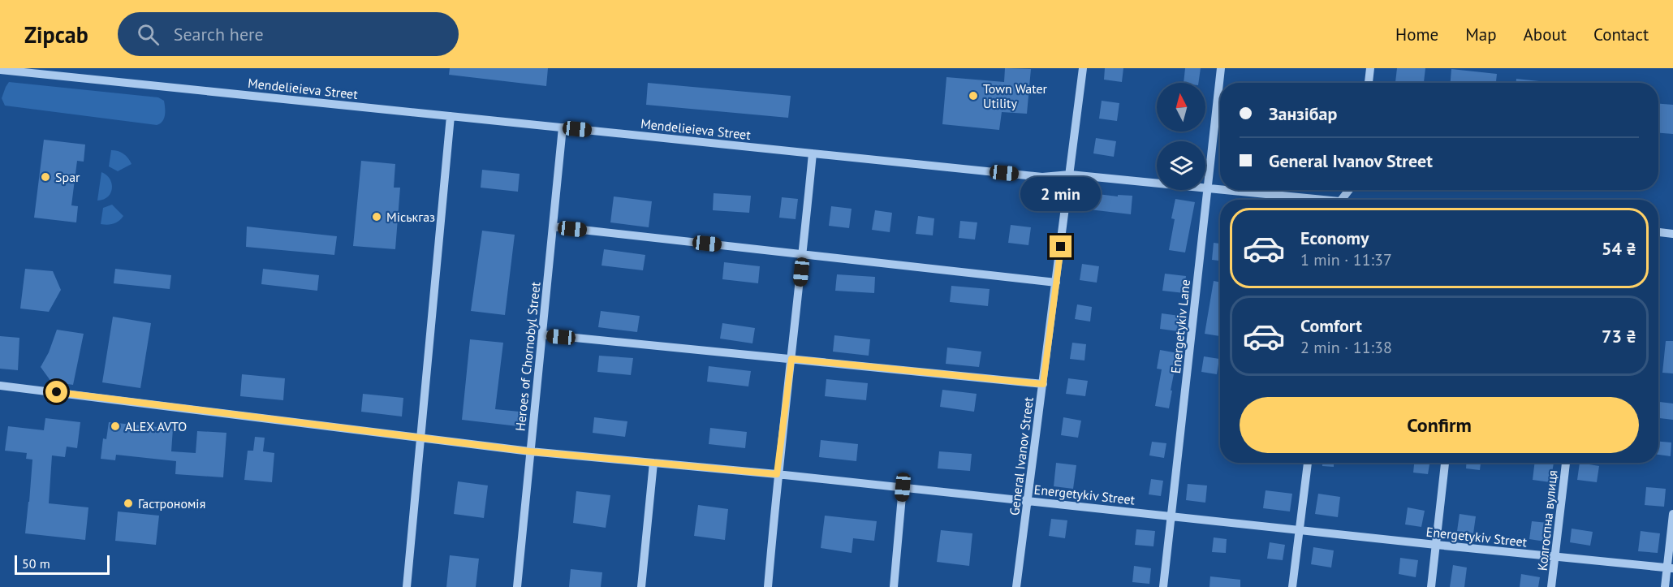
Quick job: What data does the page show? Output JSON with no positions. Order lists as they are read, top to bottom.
{
  "streets": {
    "street": [
      "Mendelieieva Street",
      "Energetykiv Lane",
      "Heroes of Chornobyl Street",
      "General Ivanov Street",
      "Energetykiv Street",
      "Колгоспна вулиця"
    ]
  },
  "crossings": [
    ["Mendelieieva Street", "Energetykiv Lane"],
    ["Mendelieieva Street", "Heroes of Chornobyl Street"],
    ["Mendelieieva Street", "General Ivanov Street"],
    ["Energetykiv Lane", "Energetykiv Street"],
    ["Heroes of Chornobyl Street", "Energetykiv Street"],
    ["General Ivanov Street", "Energetykiv Street"],
    ["Energetykiv Street", "Колгоспна вулиця"]
  ],
  "places": [
    "Town Water Utility",
    "Spar",
    "Міськгаз",
    "ALEX AVTO",
    "Гастрономія"
  ],
  "scale_bar": "50 m",
  "north": "top",
  "page": {
    "header": "Zipcab",
    "search": "Search here",
    "nav": [
      "Home",
      "Map",
      "About",
      "Contact"
    ],
    "banner": ["Занзібар", "General Ivanov Street"],
    "bubble": "2 min",
    "list": [
      {
        "name": "Economy",
        "note": "1 min · 11:37",
        "value": "54 ₴"
      },
      {
        "name": "Comfort",
        "note": "2 min · 11:38",
        "value": "73 ₴"
      }
    ],
    "buttons": "Confirm",
    "scale": "50 m"
  }
}
